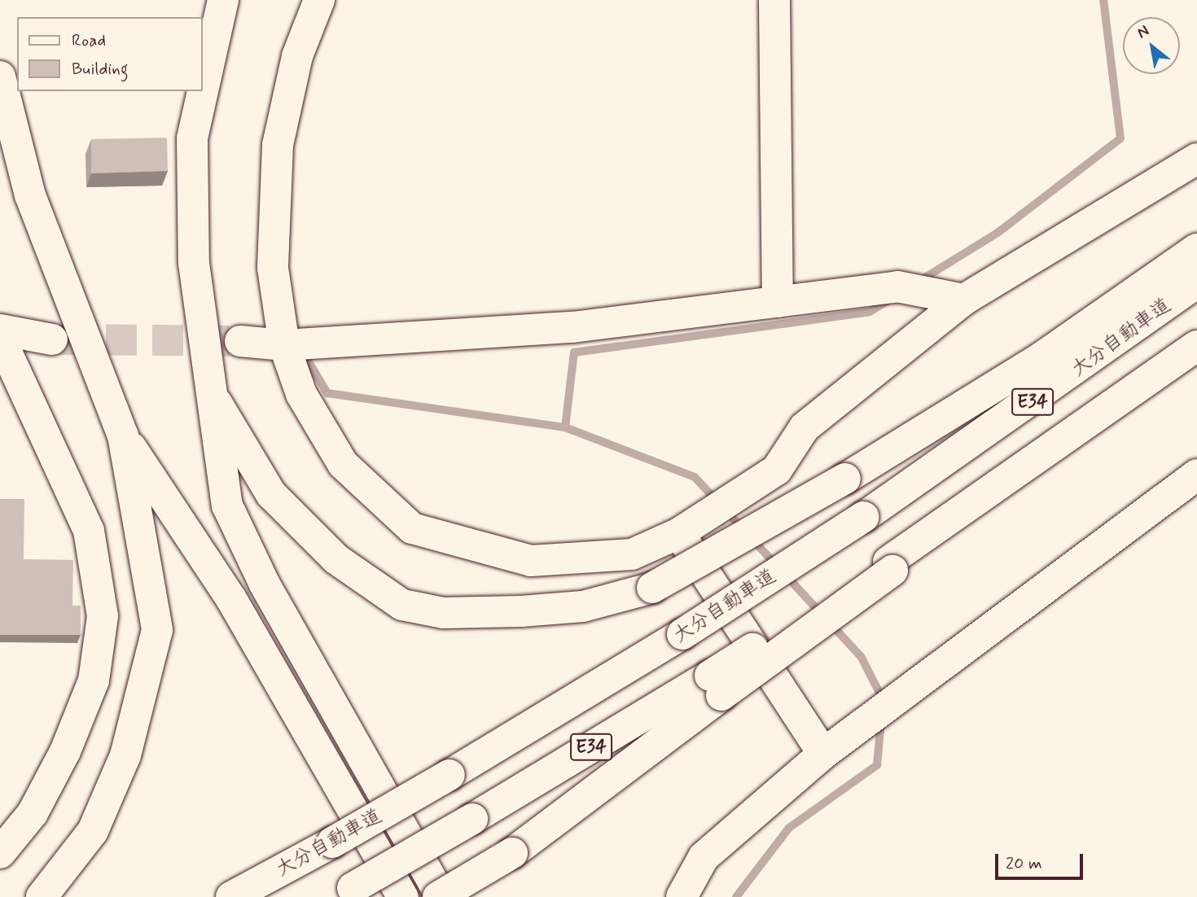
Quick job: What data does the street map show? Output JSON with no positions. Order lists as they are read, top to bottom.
{
  "streets": {
    "main road": ["大分自動車道", "E34"]
  },
  "legend": ["Road", "Building"],
  "scale_bar": "20 m",
  "north": "top left"
}
